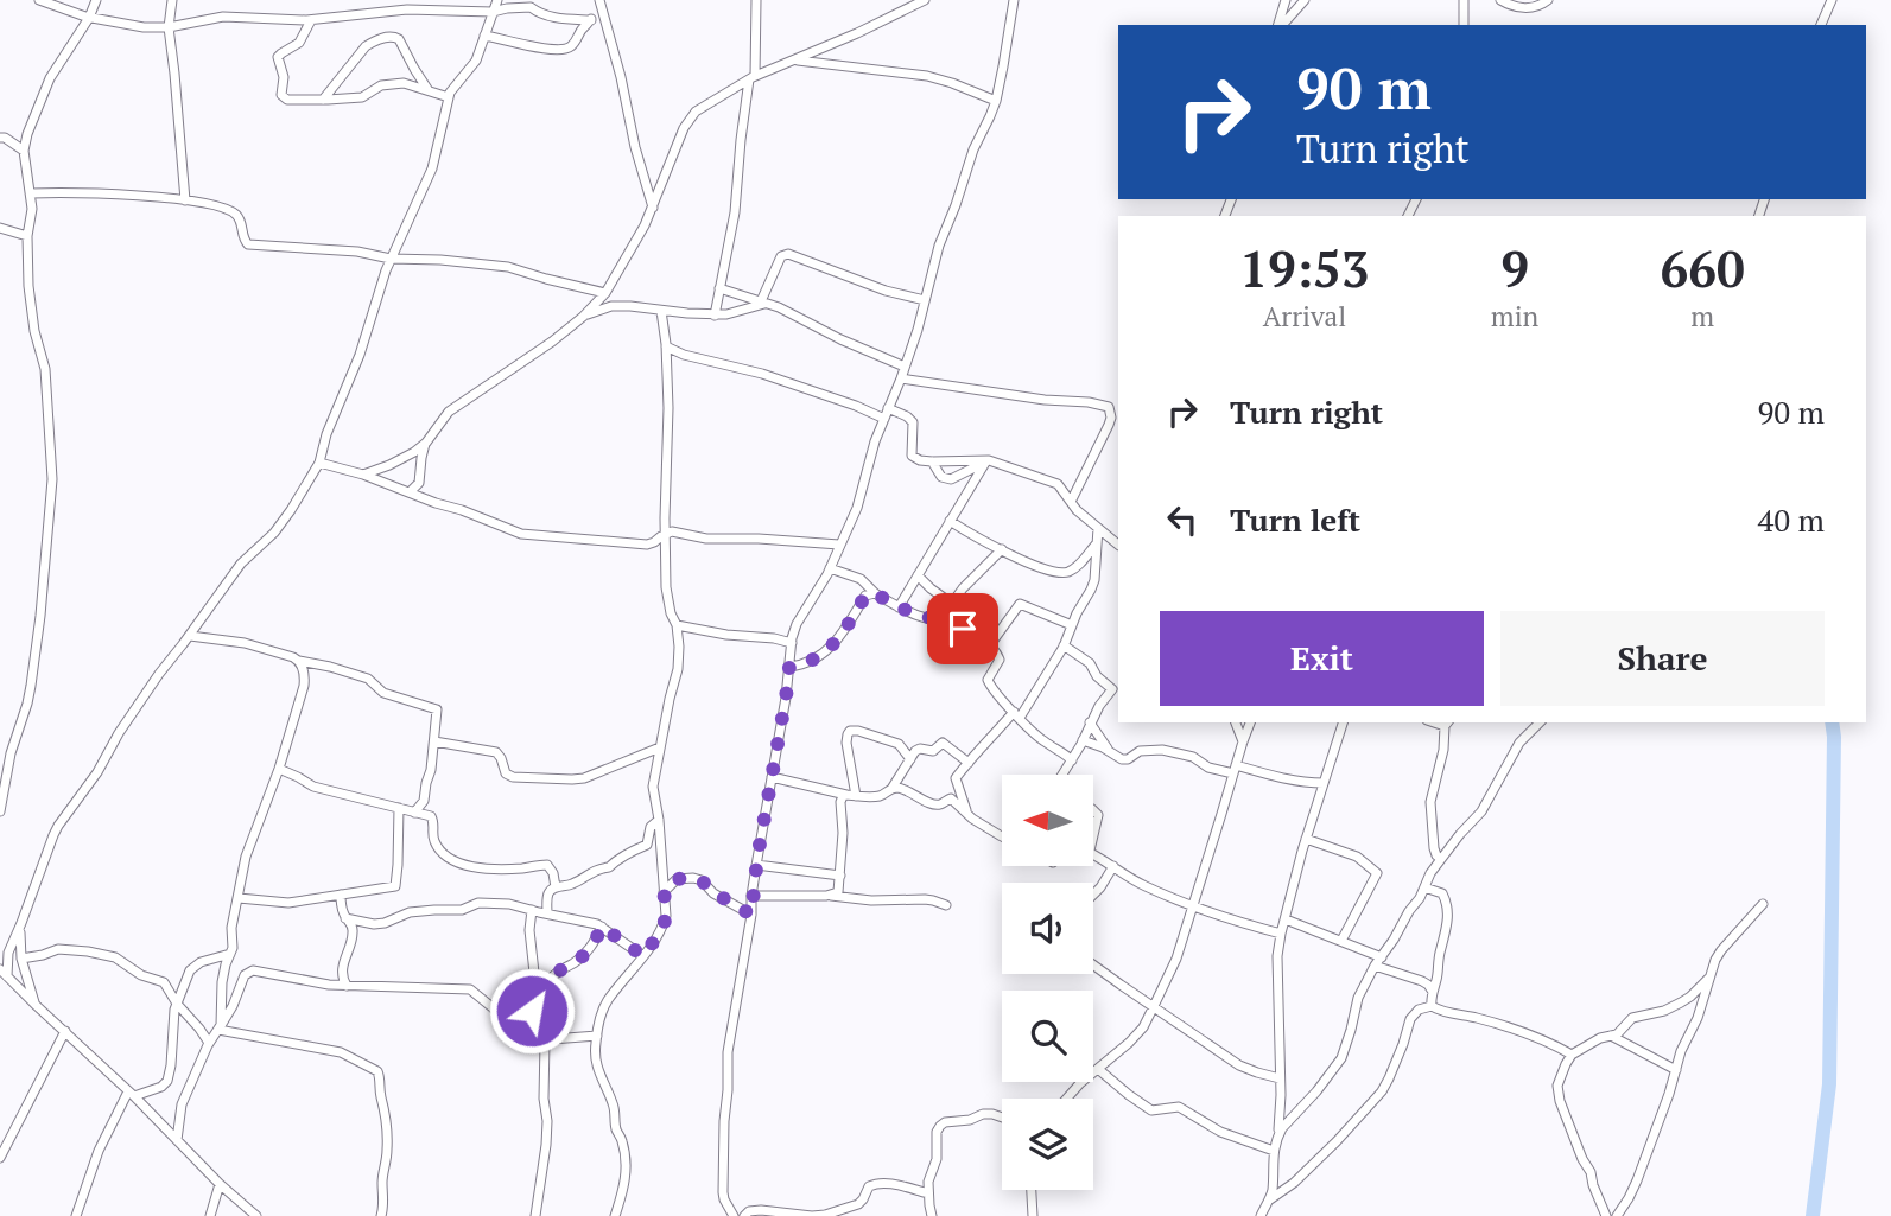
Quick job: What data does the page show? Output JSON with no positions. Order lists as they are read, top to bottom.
{
  "north": "left",
  "page": {
    "turn": ["90 m", "Turn right"],
    "eta": [
      "19:53",
      "Arrival",
      "9",
      "min",
      "660",
      "m"
    ],
    "list": [
      {
        "name": "Turn right",
        "value": "90 m"
      },
      {
        "name": "Turn left",
        "value": "40 m"
      }
    ],
    "buttons": ["Exit", "Share"]
  }
}
